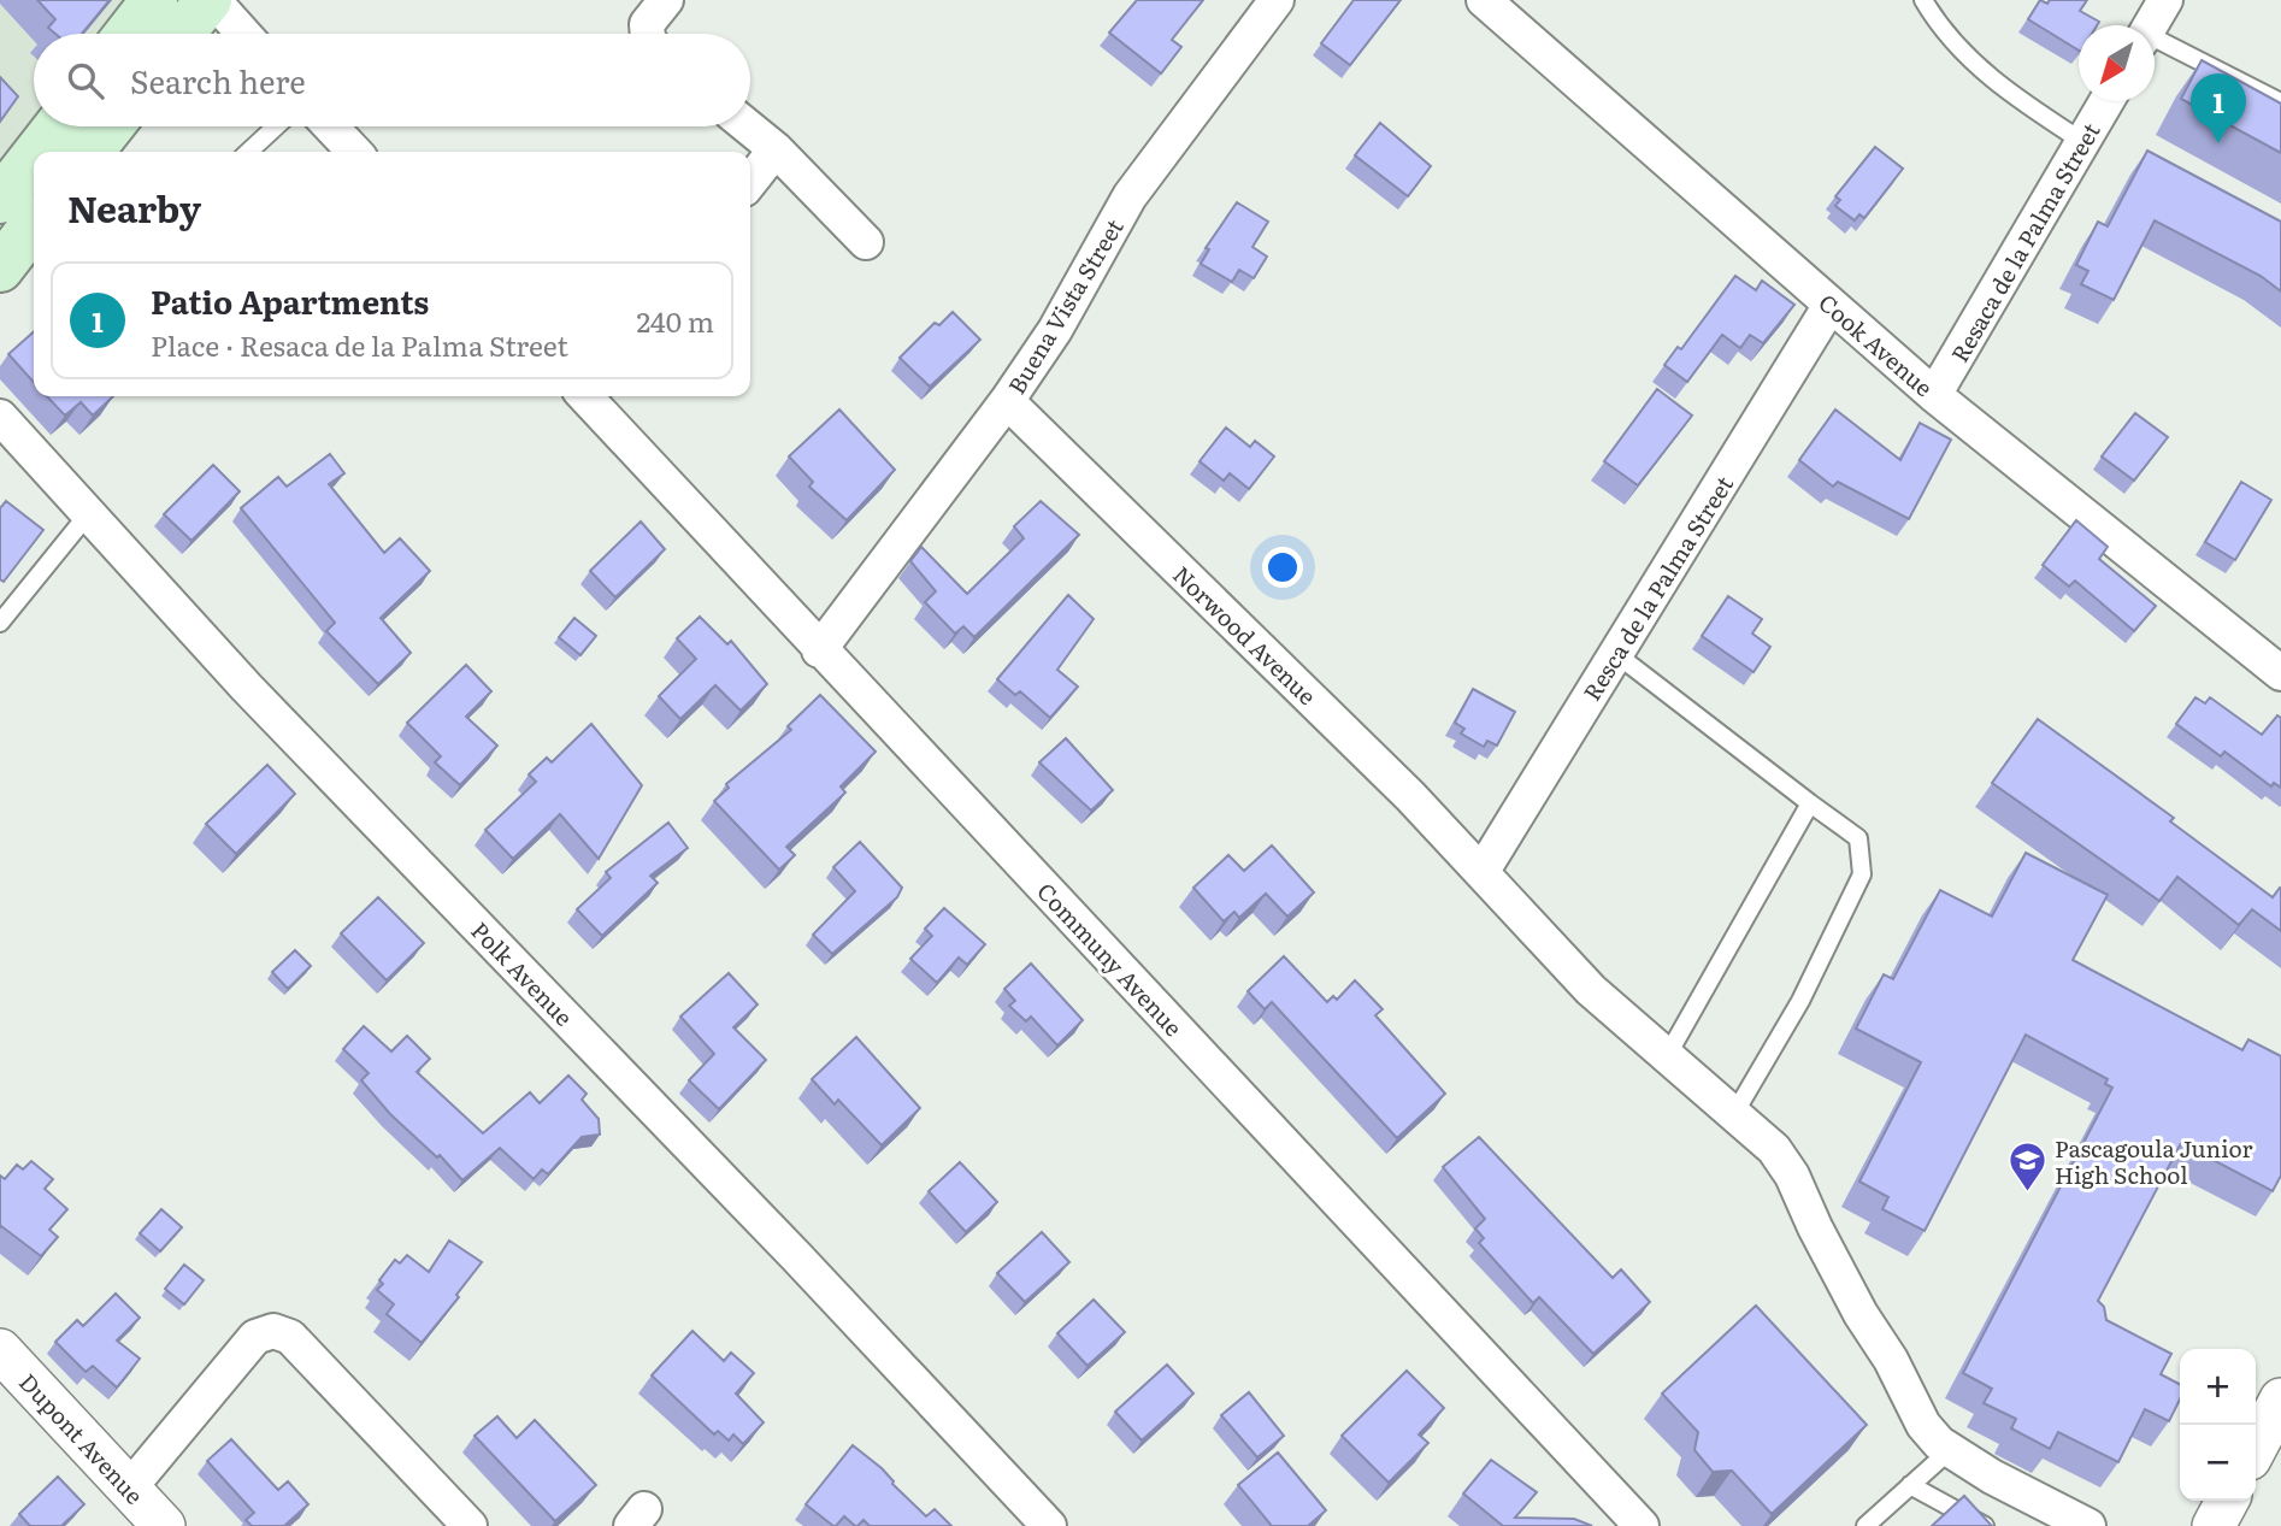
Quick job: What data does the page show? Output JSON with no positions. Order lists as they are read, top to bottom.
{
  "streets": {
    "street": [
      "Resaca de la Palma Street",
      "Buena Vista Street",
      "Cook Avenue",
      "Resca de la Palma Street",
      "Norwood Avenue",
      "Communy Avenue",
      "Polk Avenue",
      "Dupont Avenue"
    ]
  },
  "crossings": [
    ["Resaca de la Palma Street", "Cook Avenue"],
    ["Buena Vista Street", "Norwood Avenue"],
    ["Buena Vista Street", "Communy Avenue"],
    ["Cook Avenue", "Resca de la Palma Street"],
    ["Resca de la Palma Street", "Norwood Avenue"]
  ],
  "places": {
    "school or university": ["Pascagoula Junior High School"]
  },
  "north": "bottom left",
  "page": {
    "search": "Search here",
    "pins": "1",
    "heading": "Nearby",
    "list": [
      {
        "mark": "1",
        "name": "Patio Apartments",
        "note": "Place · Resaca de la Palma Street",
        "value": "240 m"
      }
    ],
    "map_buttons": ["+", "−"]
  }
}
